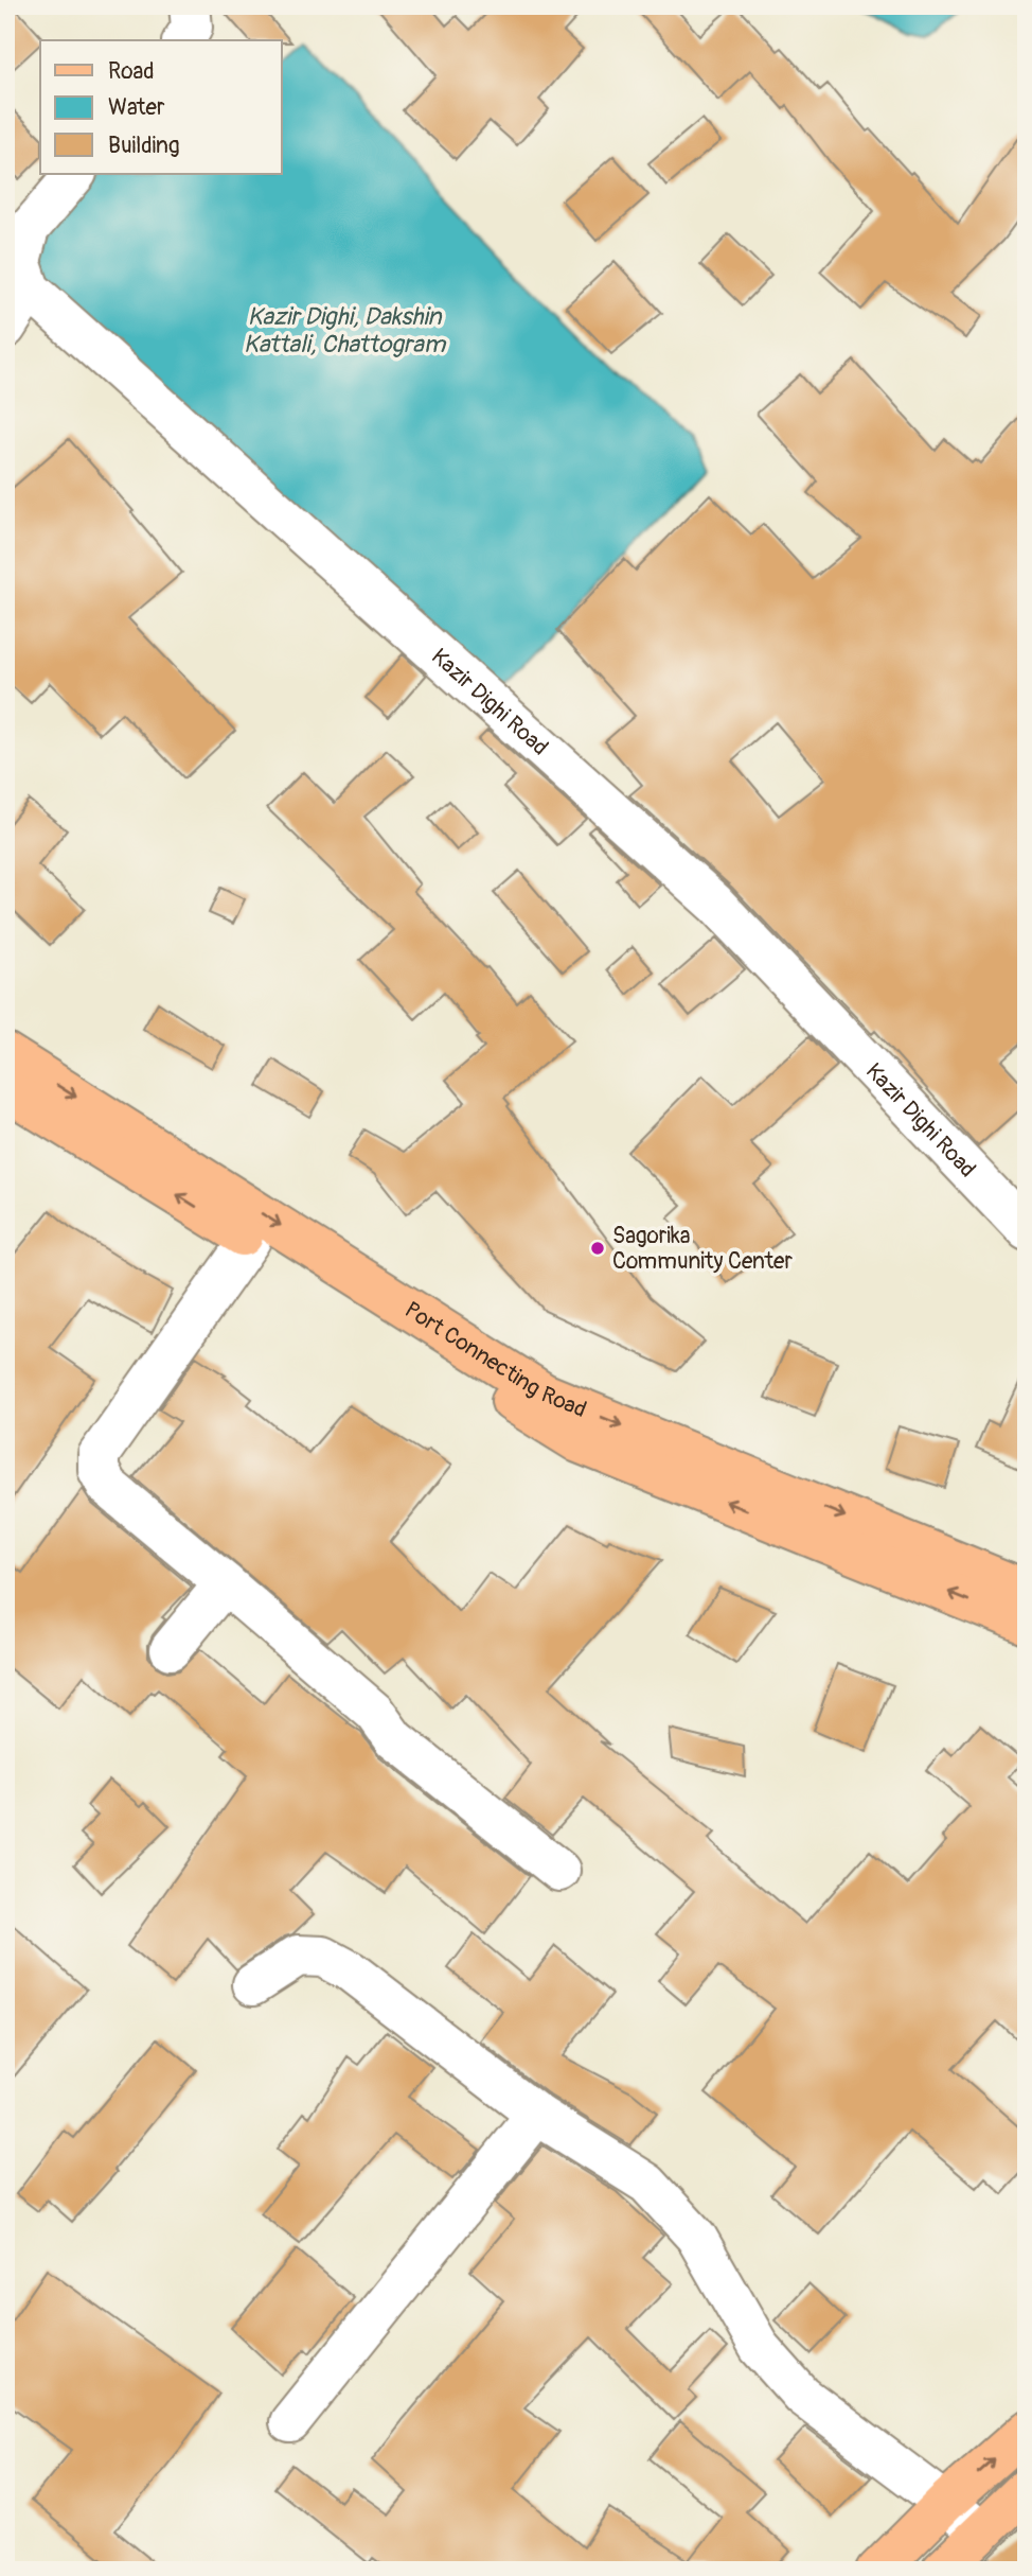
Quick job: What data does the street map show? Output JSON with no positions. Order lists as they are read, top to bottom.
{
  "streets": {
    "main road": ["Port Connecting Road"],
    "street": ["Kazir Dighi Road"]
  },
  "water": ["Kazir Dighi, Dakshin Kattali, Chattogram"],
  "places": ["Sagorika Community Center"],
  "legend": ["Road", "Water", "Building"]
}
